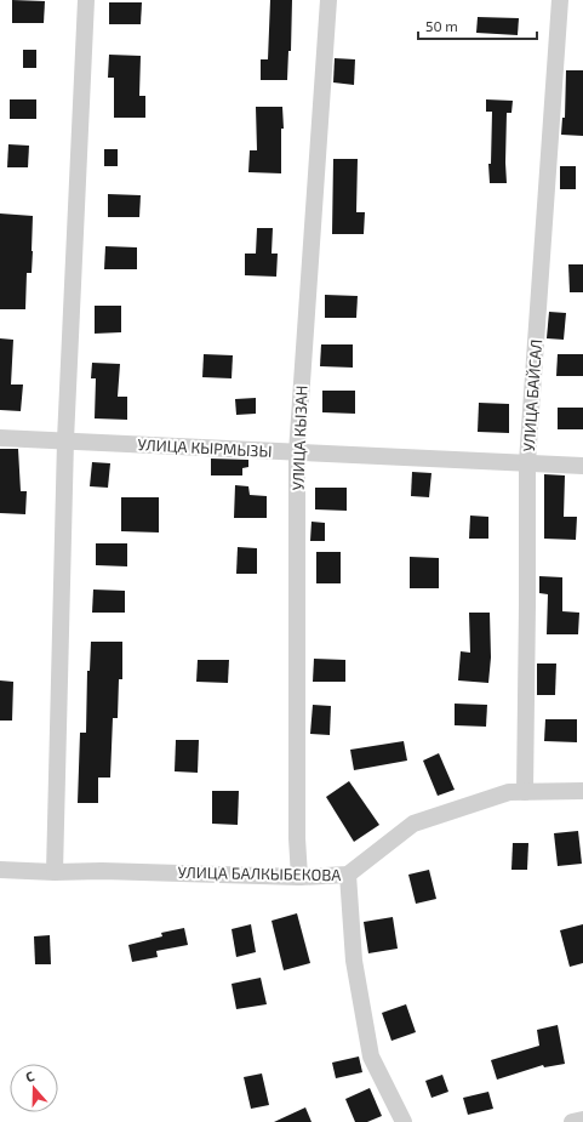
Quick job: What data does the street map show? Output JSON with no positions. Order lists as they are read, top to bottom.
{
  "streets": {
    "street": [
      "УЛИЦА БАЙСАЛ",
      "УЛИЦА КЫЗАН",
      "УЛИЦА КЫРМЫЗЫ",
      "УЛИЦА БАЛКЫБЕКОВА"
    ]
  },
  "crossings": [
    ["УЛИЦА БАЙСАЛ", "УЛИЦА КЫРМЫЗЫ"],
    ["УЛИЦА БАЙСАЛ", "УЛИЦА БАЛКЫБЕКОВА"],
    ["УЛИЦА КЫЗАН", "УЛИЦА КЫРМЫЗЫ"],
    ["УЛИЦА КЫЗАН", "УЛИЦА БАЛКЫБЕКОВА"]
  ],
  "scale_bar": "50 m",
  "north": "top"
}
